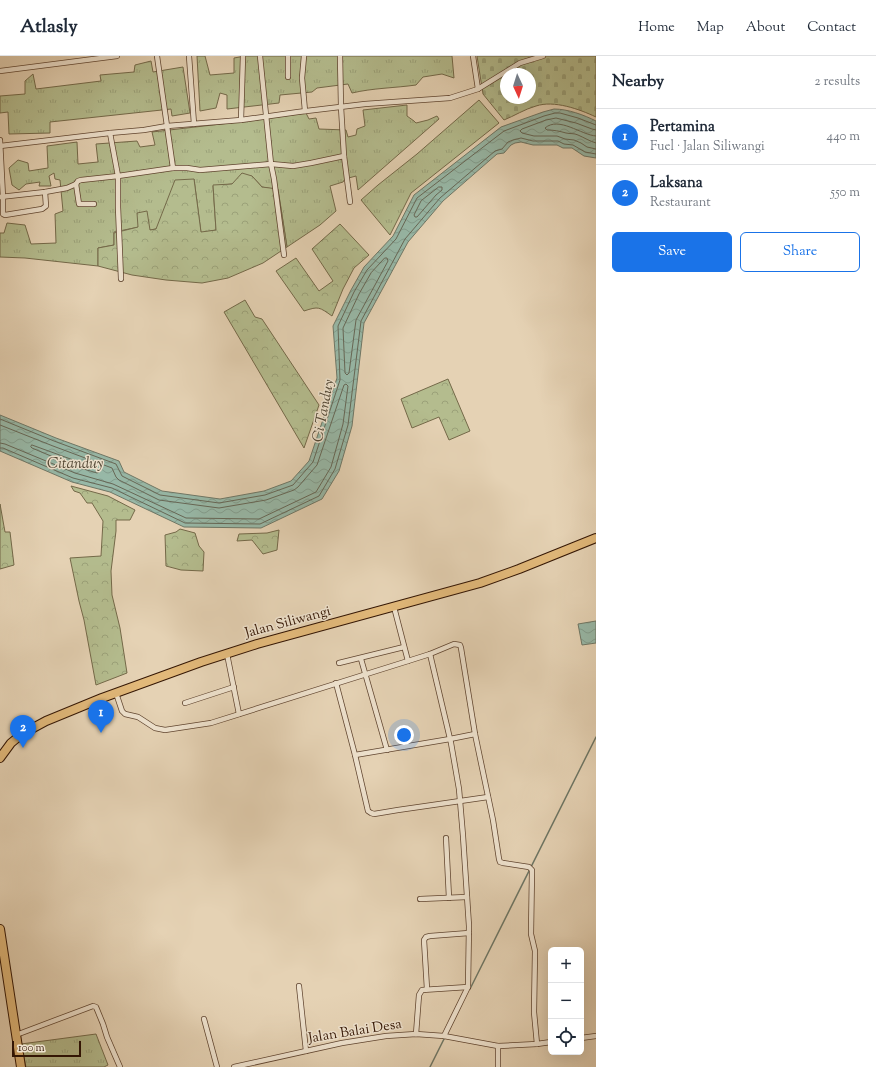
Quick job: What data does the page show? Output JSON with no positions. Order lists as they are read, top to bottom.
{
  "streets": {
    "highway": ["Jalan Siliwangi"],
    "street": ["Jalan Balai Desa"]
  },
  "water": ["Ci Tanduy", "Citanduy"],
  "scale_bar": "100 m",
  "north": "bottom",
  "page": {
    "header": "Atlasly",
    "nav": [
      "Home",
      "Map",
      "About",
      "Contact"
    ],
    "heading": ["Nearby", "2 results"],
    "list": [
      {
        "mark": "1",
        "name": "Pertamina",
        "note": "Fuel · Jalan Siliwangi",
        "value": "440 m"
      },
      {
        "mark": "2",
        "name": "Laksana",
        "note": "Restaurant",
        "value": "550 m"
      }
    ],
    "buttons": ["Save", "Share"],
    "pins": ["1", "2"],
    "map_buttons": ["+", "−"],
    "scale": "100 m"
  }
}
